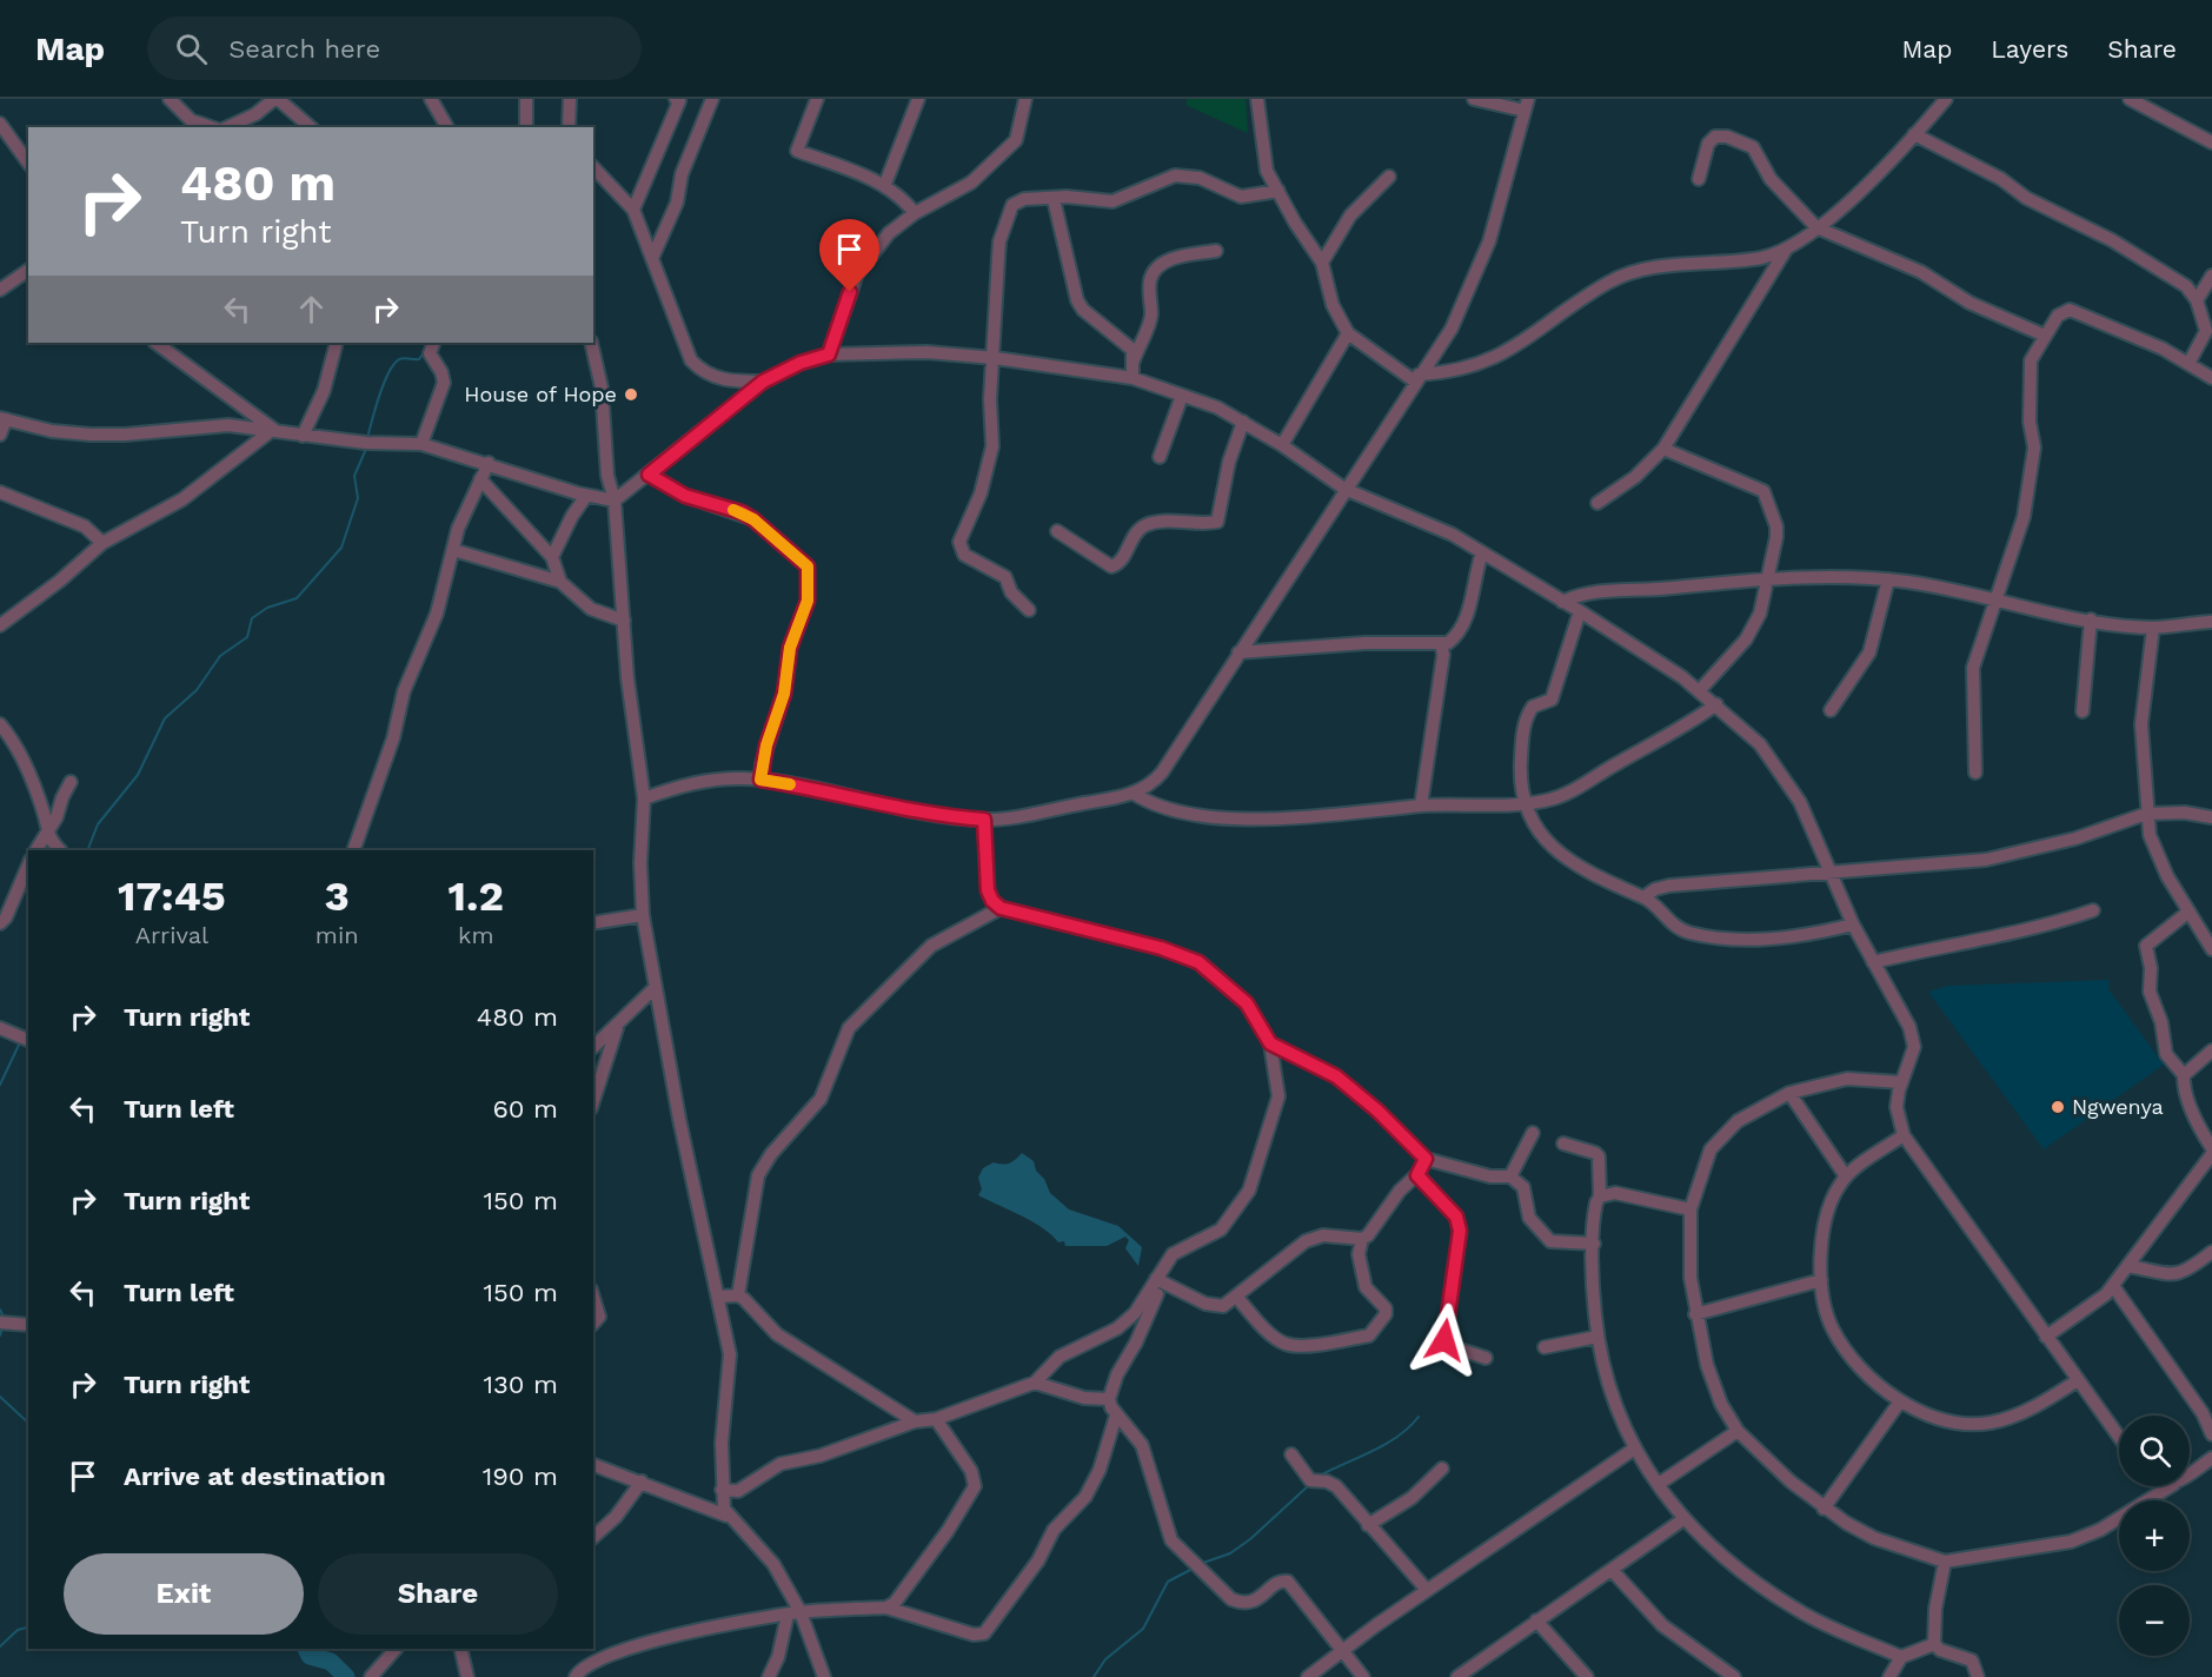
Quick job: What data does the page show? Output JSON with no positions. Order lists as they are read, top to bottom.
{
  "places": ["House of Hope", "Ngwenya"],
  "page": {
    "header": "Map",
    "search": "Search here",
    "nav": ["Map", "Layers", "Share"],
    "turn": ["480 m", "Turn right"],
    "eta": [
      "17:45",
      "Arrival",
      "3",
      "min",
      "1.2",
      "km"
    ],
    "list": [
      {
        "name": "Turn right",
        "value": "480 m"
      },
      {
        "name": "Turn left",
        "value": "60 m"
      },
      {
        "name": "Turn right",
        "value": "150 m"
      },
      {
        "name": "Turn left",
        "value": "150 m"
      },
      {
        "name": "Turn right",
        "value": "130 m"
      },
      {
        "name": "Arrive at destination",
        "value": "190 m"
      }
    ],
    "map_buttons": ["+", "−"],
    "buttons": ["Exit", "Share"]
  }
}
